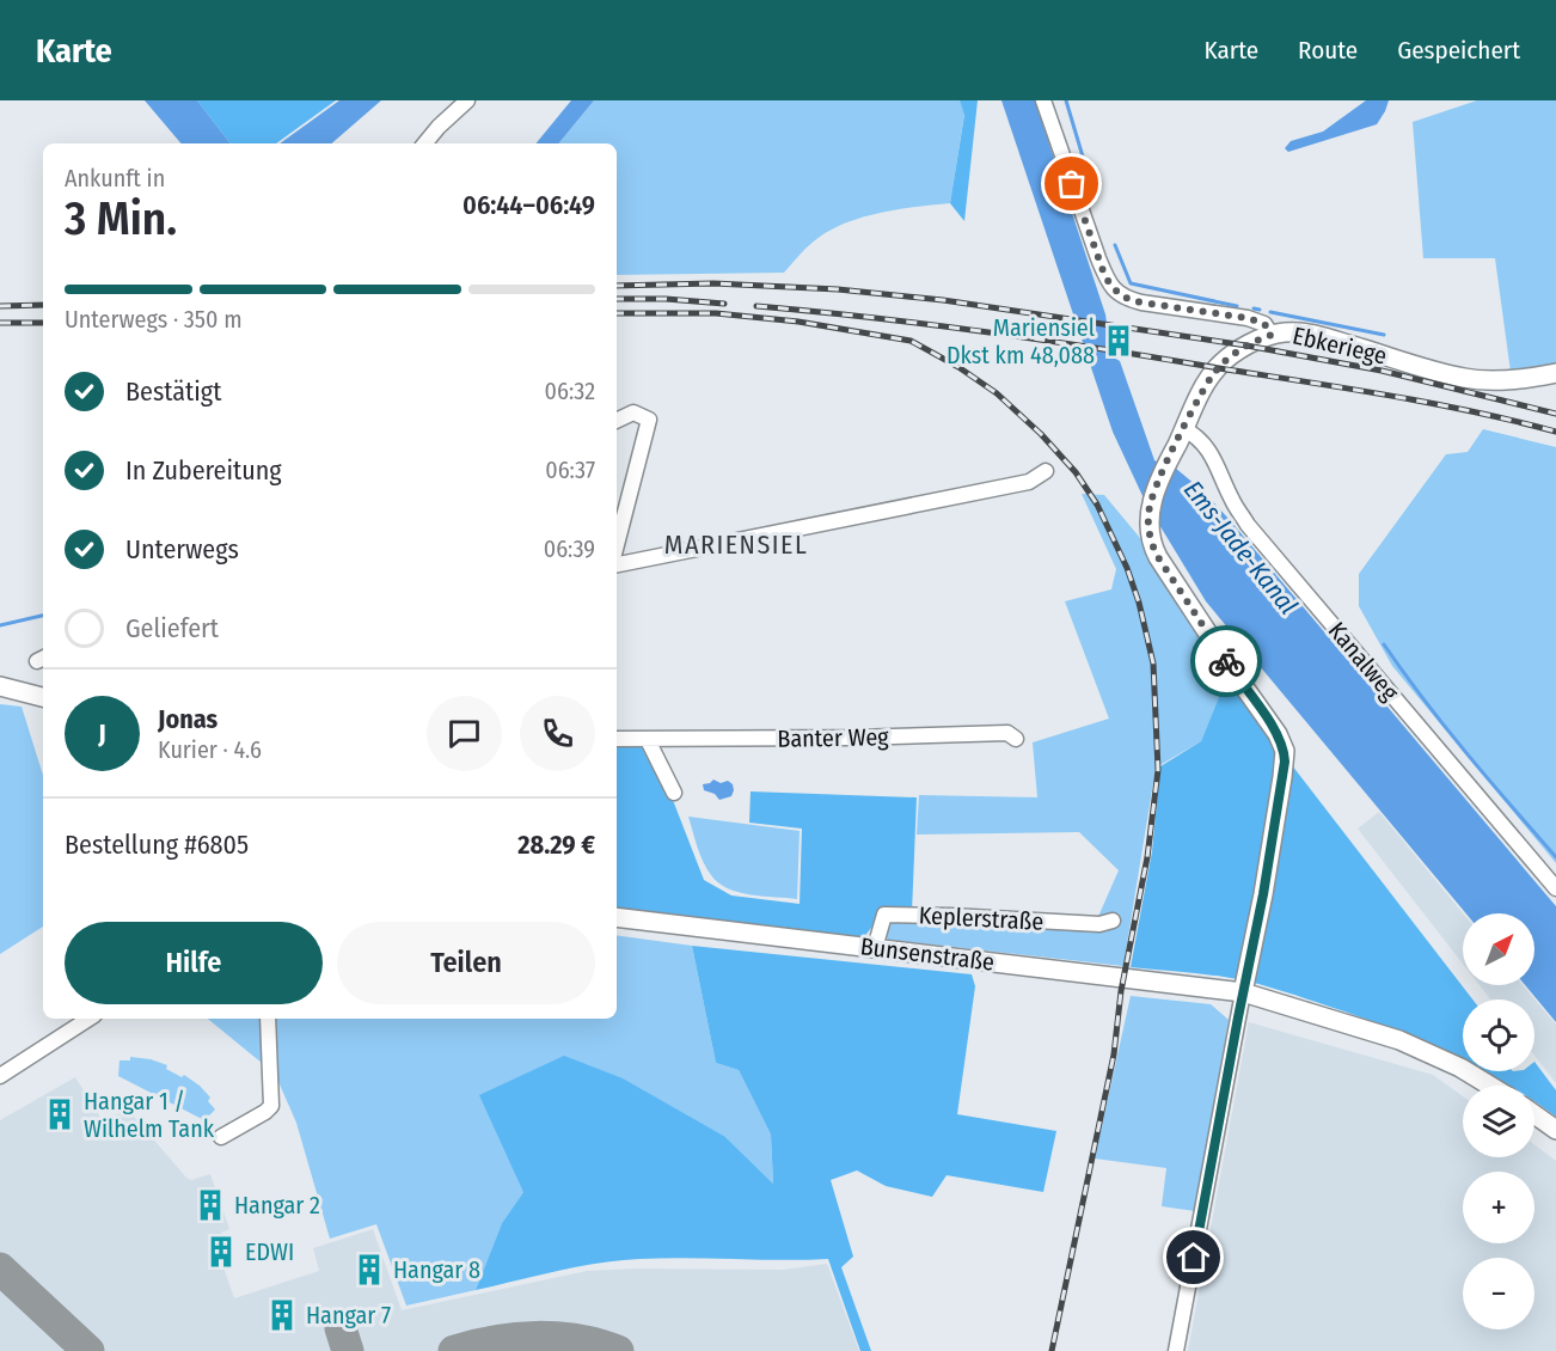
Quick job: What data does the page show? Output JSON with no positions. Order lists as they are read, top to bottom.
{
  "streets": {
    "street": [
      "Ebkeriege",
      "Kanalweg",
      "Banter Weg",
      "Keplerstraße",
      "Bunsenstraße"
    ]
  },
  "crossings": [
    ["Ebkeriege", "Kanalweg"],
    ["Ebkeriege", "Bunsenstraße"],
    ["Keplerstraße", "Bunsenstraße"]
  ],
  "districts": ["MARIENSIEL"],
  "water": ["Ems-Jade-Kanal"],
  "places": {
    "building": [
      "Mariensiel Dkst km 48,088",
      "Hangar 1 / Wilhelm Tank",
      "Hangar 2",
      "EDWI",
      "Hangar 8",
      "Hangar 7"
    ]
  },
  "north": "top right",
  "page": {
    "header": "Karte",
    "nav": ["Karte", "Route", "Gespeichert"],
    "heading": ["3 Min.", "Ankunft in", "06:44–06:49"],
    "panel": [
      "Jonas",
      "Kurier · 4.6",
      "Bestellung #6805",
      "28.29 €"
    ],
    "bar": "Unterwegs · 350 m",
    "list": [
      ["Bestätigt", "06:32"],
      ["In Zubereitung", "06:37"],
      ["Unterwegs", "06:39"],
      "Geliefert"
    ],
    "round": "J",
    "buttons": ["Hilfe", "Teilen"],
    "map_buttons": ["+", "−"]
  }
}
